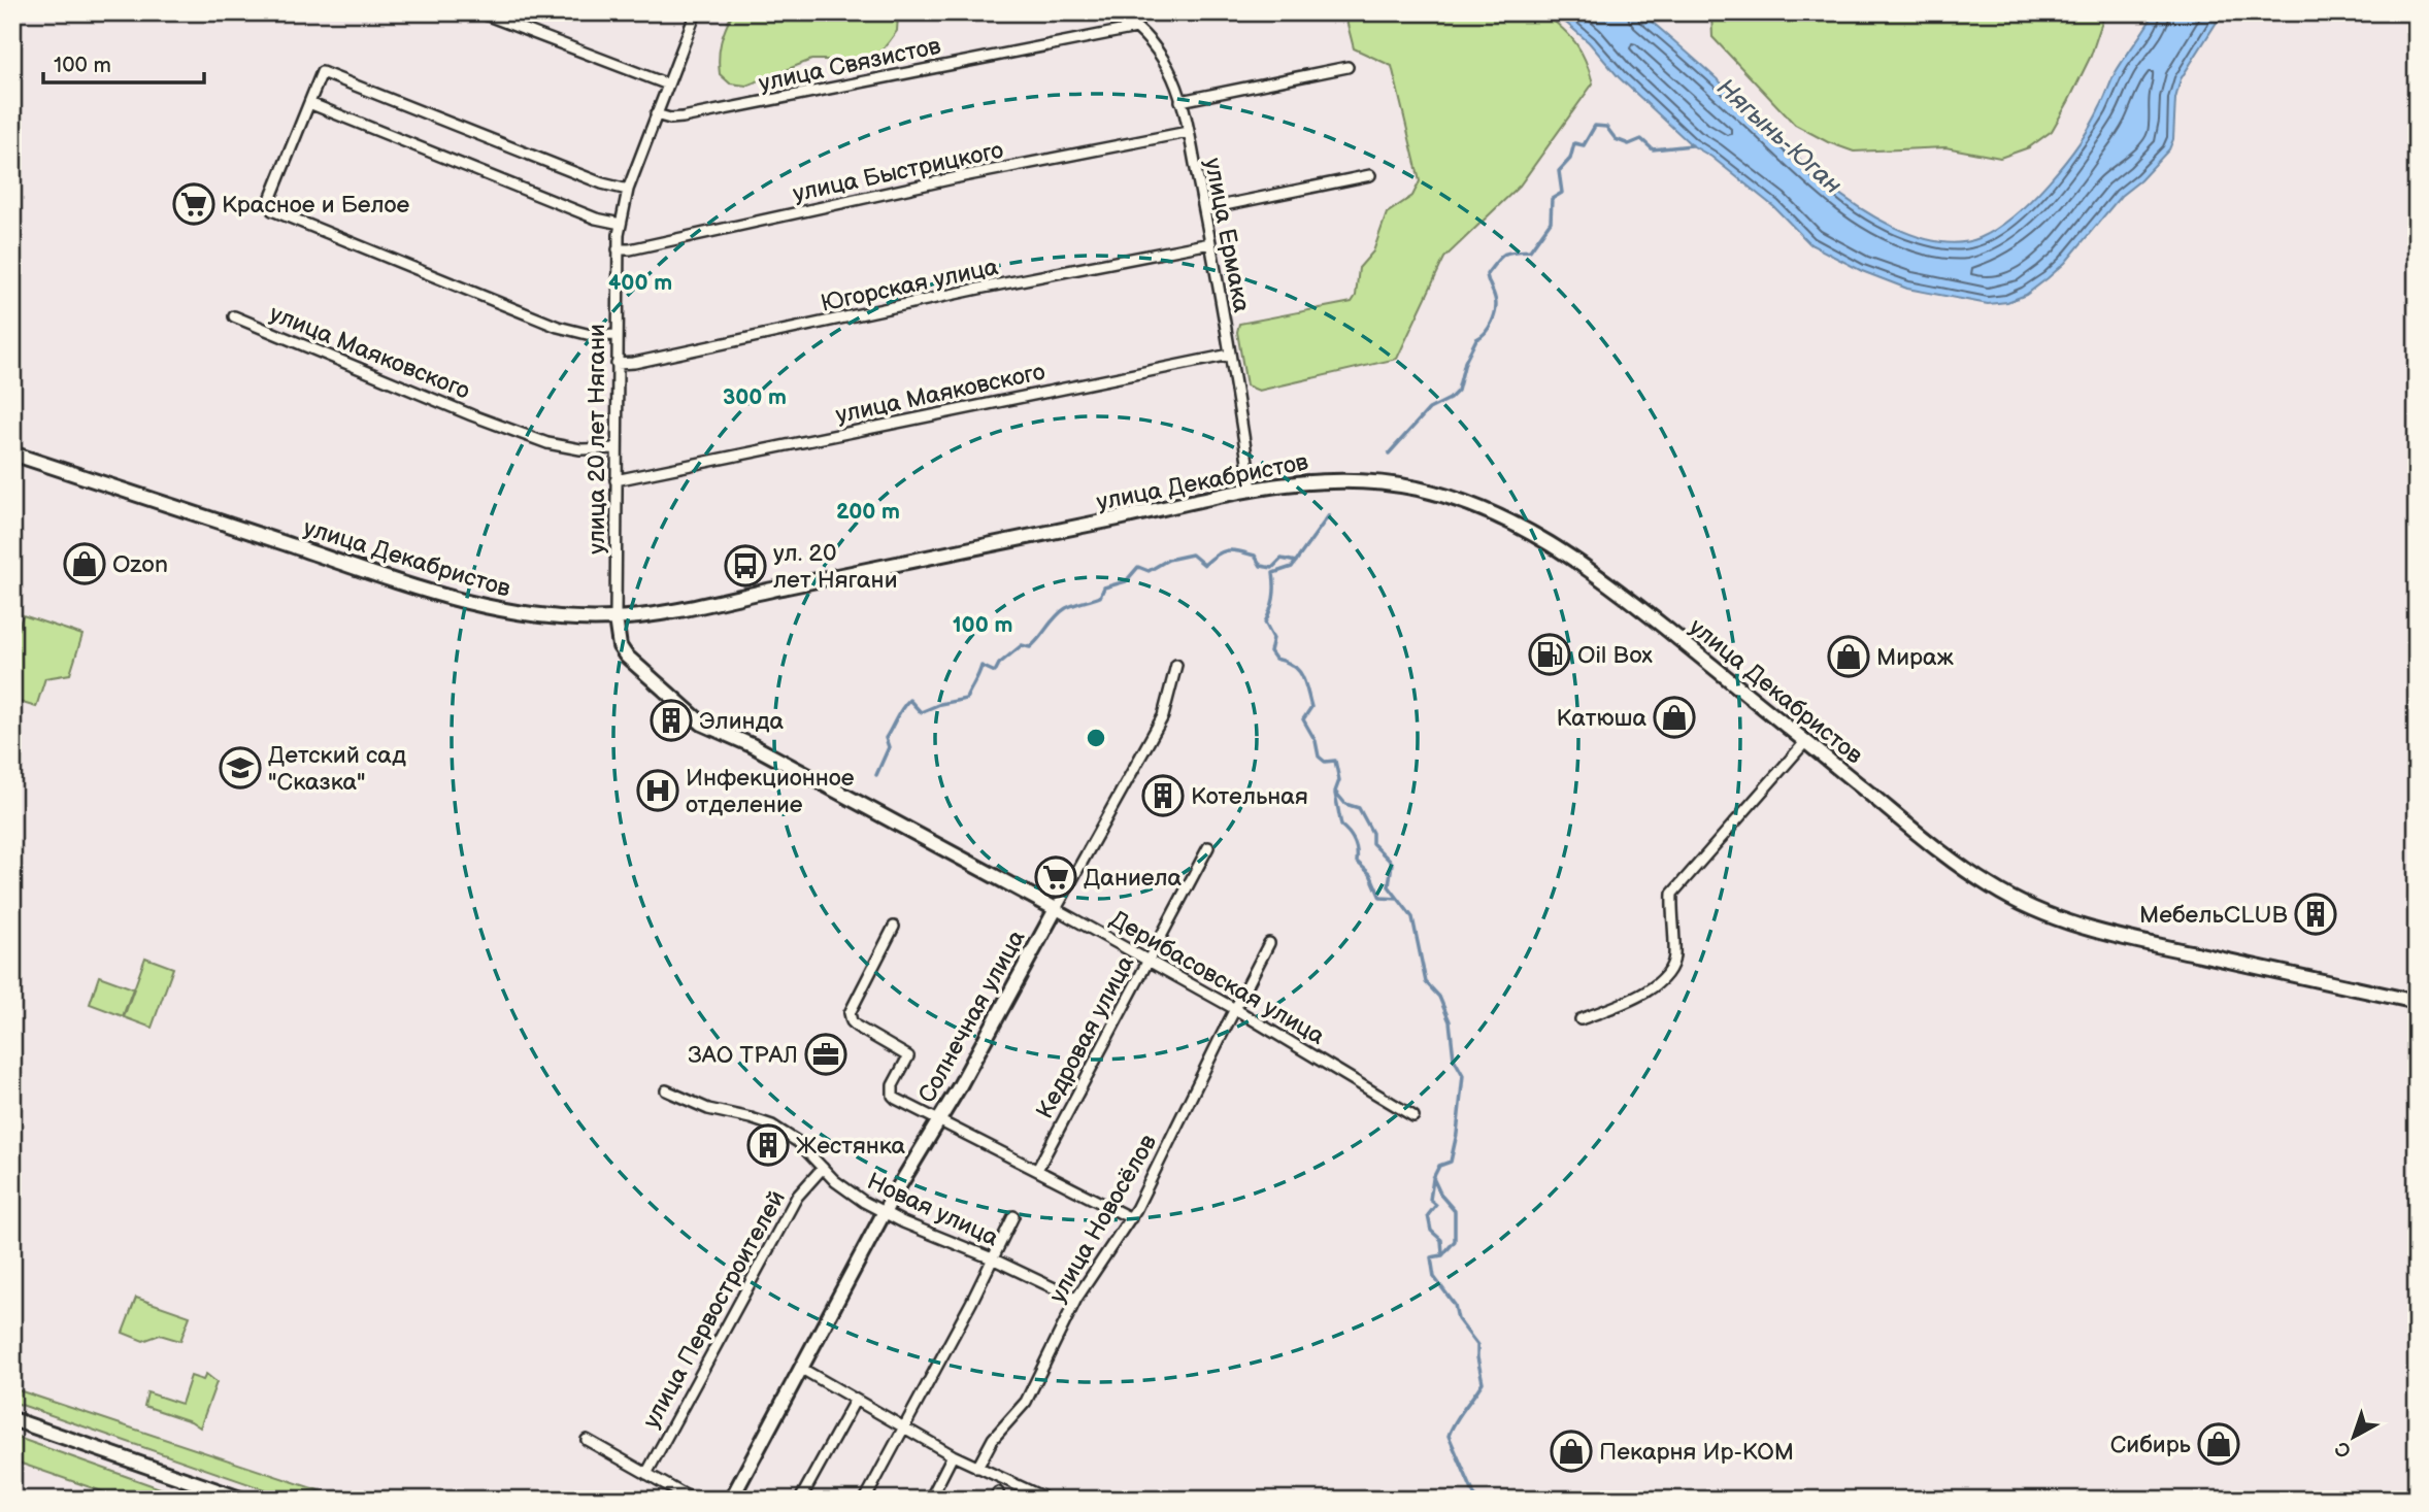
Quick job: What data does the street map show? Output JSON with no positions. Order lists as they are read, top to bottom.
{
  "streets": {
    "main road": ["улица Декабристов", "Дерибасовская улица", "Солнечная улица"],
    "street": [
      "улица Связистов",
      "улица Быстрицкого",
      "улица Ермака",
      "Югорская улица",
      "улица Маяковского",
      "улица 20 лет Нягани",
      "Кедровая улица",
      "Новая улица",
      "улица Новосёлов",
      "улица Первостроителей"
    ]
  },
  "crossings": [
    ["улица Связистов", "улица Ермака"],
    ["улица Связистов", "улица 20 лет Нягани"],
    ["улица Быстрицкого", "улица Ермака"],
    ["улица Быстрицкого", "улица 20 лет Нягани"],
    ["улица Ермака", "Югорская улица"],
    ["улица Ермака", "улица Маяковского"],
    ["улица Ермака", "улица Декабристов"],
    ["Югорская улица", "улица 20 лет Нягани"],
    ["улица Маяковского", "улица 20 лет Нягани"],
    ["улица 20 лет Нягани", "улица Декабристов"],
    ["улица 20 лет Нягани", "Дерибасовская улица"],
    ["улица Декабристов", "Дерибасовская улица"],
    ["Дерибасовская улица", "Солнечная улица"],
    ["Дерибасовская улица", "Кедровая улица"],
    ["Дерибасовская улица", "улица Новосёлов"],
    ["Солнечная улица", "Новая улица"],
    ["Новая улица", "улица Новосёлов"],
    ["Новая улица", "улица Первостроителей"]
  ],
  "water": ["Нягынь-Юган"],
  "places": {
    "supermarket": ["Красное и Белое", "Даниела"],
    "shop": [
      "Ozon",
      "Мираж",
      "Катюша",
      "Сибирь",
      "Пекарня Ир-КОМ"
    ],
    "bus stop": ["ул. 20 лет Нягани"],
    "fuel station": ["Oil Box"],
    "building": [
      "Элинда",
      "Котельная",
      "МебельCLUB",
      "Жестянка"
    ],
    "school or university": ["Детский сад \"Сказка\""],
    "hospital": ["Инфекционное отделение"],
    "office": ["ЗАО ТРАЛ"]
  },
  "scale_bar": "100 m",
  "north": "bottom left",
  "rings": [
    "400 m",
    "300 m",
    "200 m",
    "100 m"
  ]
}
